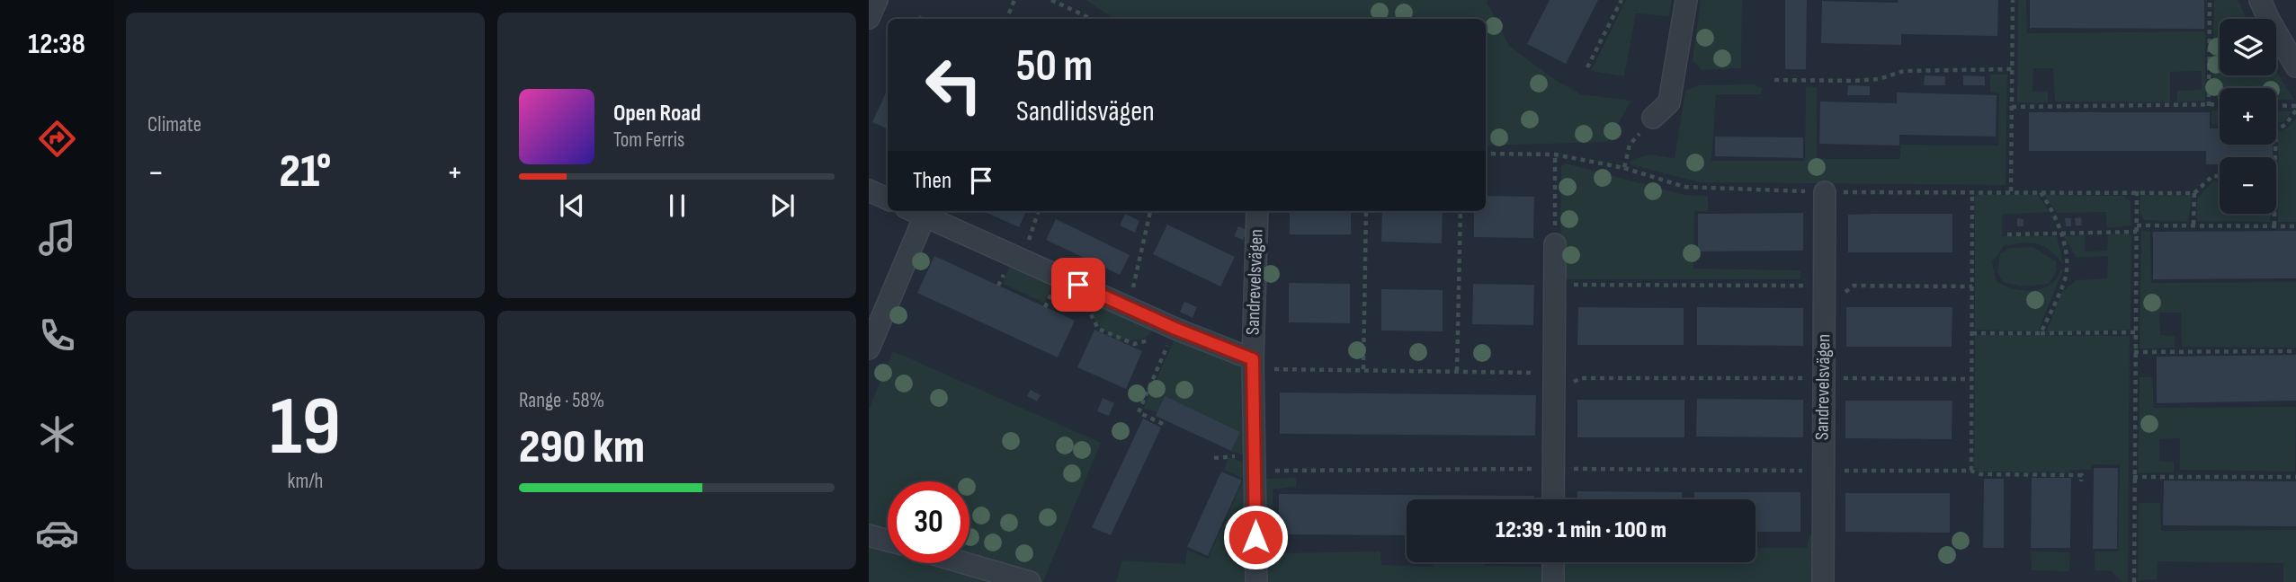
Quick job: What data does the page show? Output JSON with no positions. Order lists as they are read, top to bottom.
{
  "streets": {
    "street": ["Sandrevelsvägen"]
  },
  "page": {
    "tabs": "12:38",
    "tile": [
      "Climate",
      ["19", "km/h"],
      ["Range · 58%", "290 km"]
    ],
    "map_buttons": ["+", "−"],
    "turn": ["50 m", "Sandlidsvägen"],
    "song": ["Open Road", "Tom Ferris"],
    "heat": ["−", "21°", "+"],
    "then": "Then",
    "limit": "30",
    "trip": "12:39 · 1 min · 100 m"
  }
}
